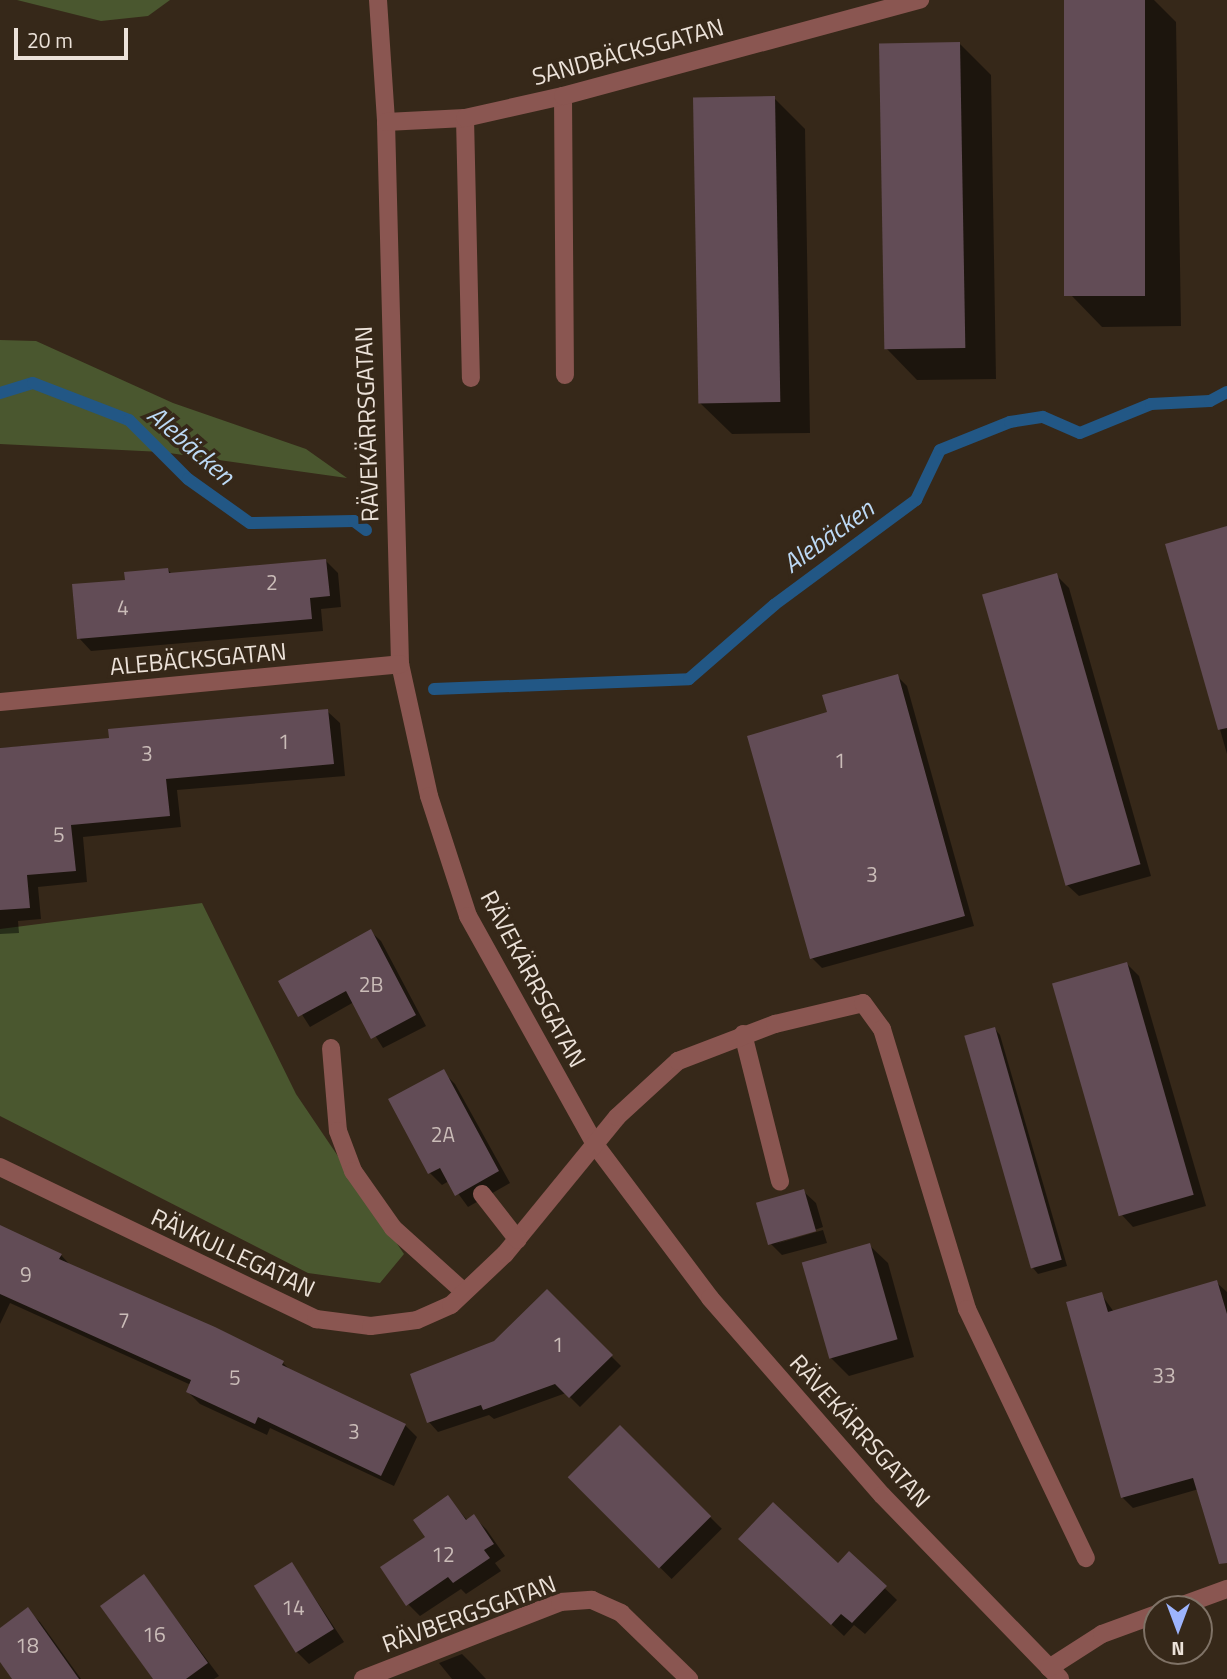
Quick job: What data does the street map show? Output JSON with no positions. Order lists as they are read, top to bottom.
{
  "streets": {
    "street": [
      "SANDBÄCKSGATAN",
      "RÄVEKÄRRSGATAN",
      "ALEBÄCKSGATAN",
      "RÄVKULLEGATAN",
      "RÄVBERGSGATAN"
    ]
  },
  "crossings": [
    ["SANDBÄCKSGATAN", "RÄVEKÄRRSGATAN"],
    ["RÄVEKÄRRSGATAN", "ALEBÄCKSGATAN"],
    ["RÄVEKÄRRSGATAN", "RÄVKULLEGATAN"]
  ],
  "water": ["Alebäcken"],
  "house_numbers": [
    "2",
    "4",
    "1",
    "3",
    "1",
    "5",
    "3",
    "2B",
    "2A",
    "9",
    "7",
    "1",
    "33",
    "5",
    "3",
    "12",
    "14",
    "16",
    "18"
  ],
  "scale_bar": "20 m",
  "north": "bottom"
}
